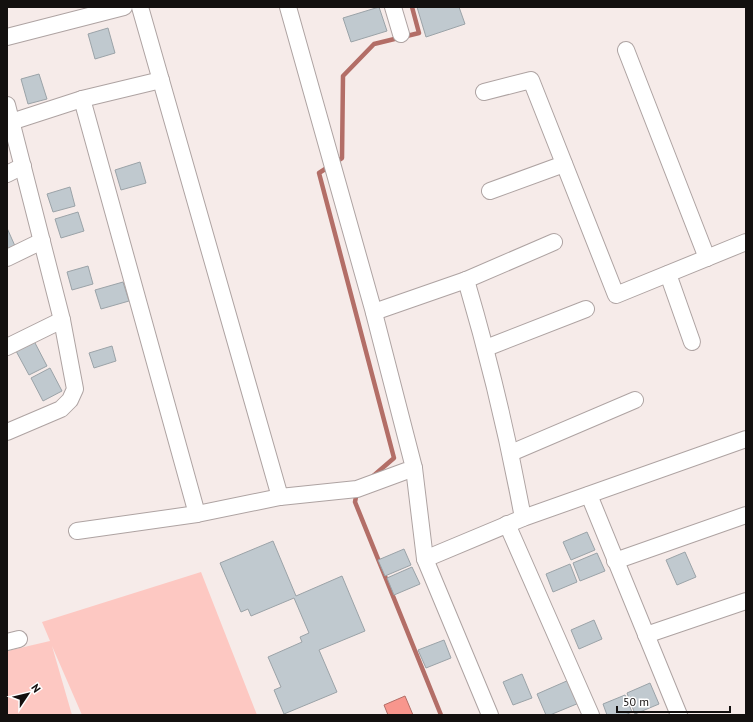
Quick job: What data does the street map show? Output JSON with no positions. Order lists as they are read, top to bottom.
{
  "scale_bar": "50 m",
  "north": "top right"
}
